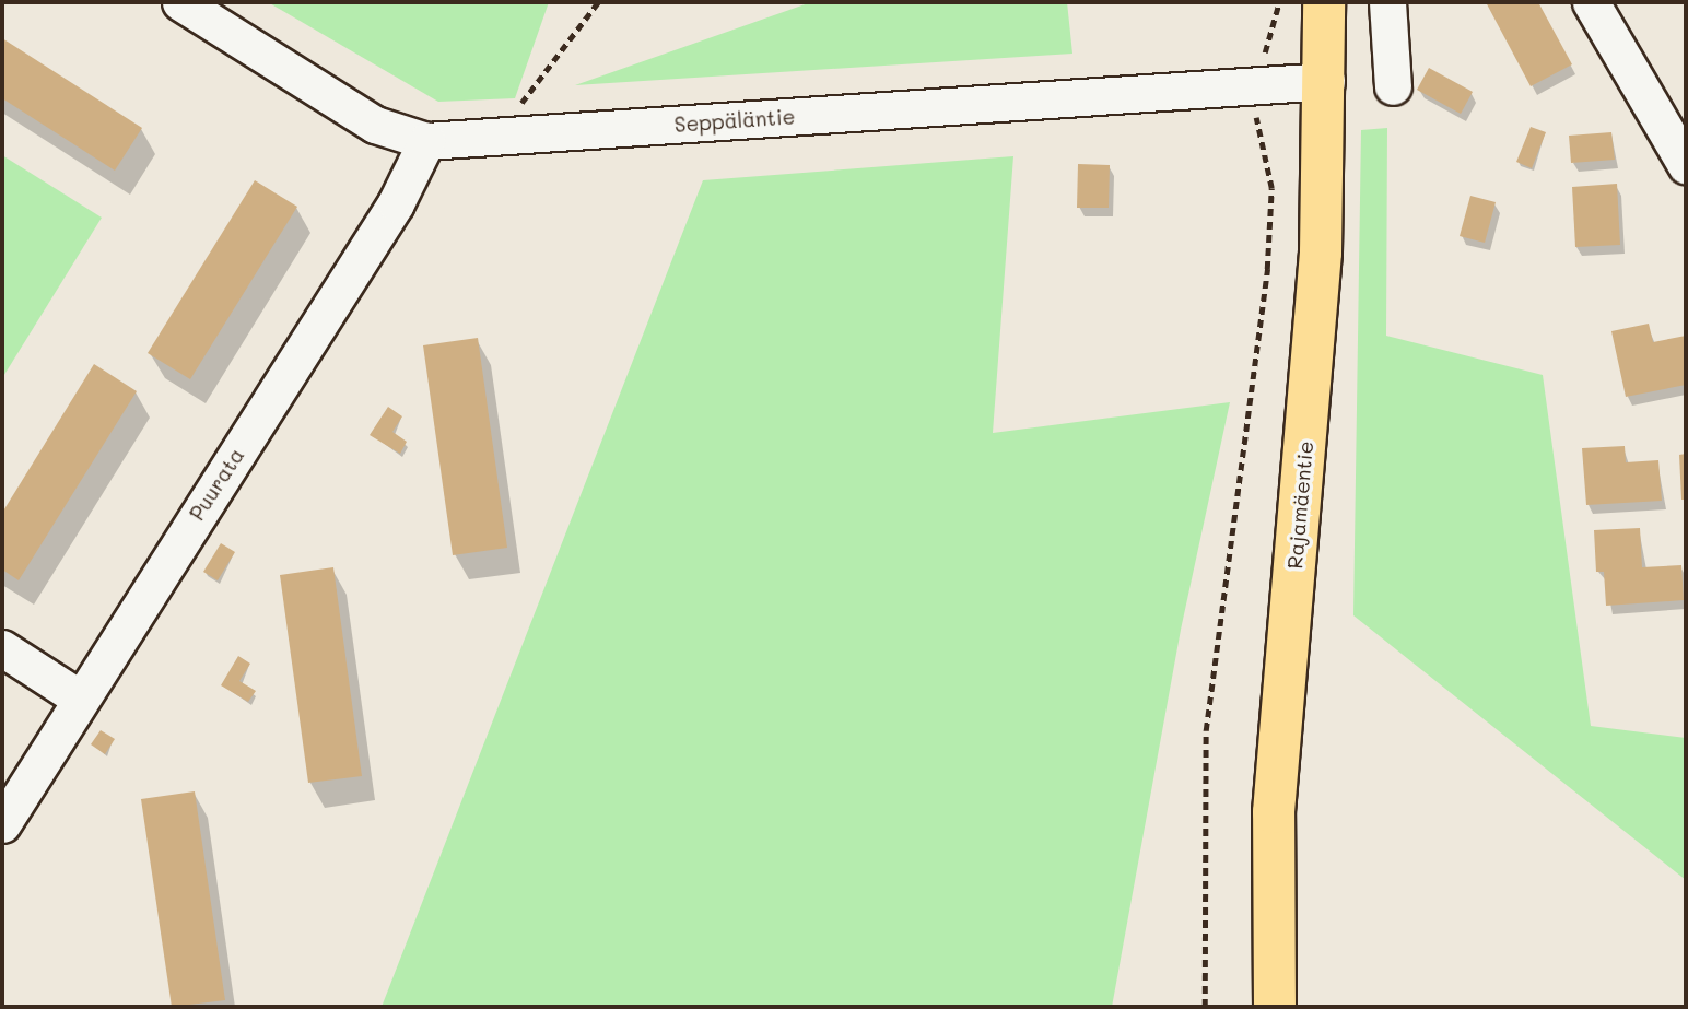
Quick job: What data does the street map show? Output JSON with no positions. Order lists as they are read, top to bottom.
{
  "streets": {
    "main road": ["Rajamäentie"],
    "street": ["Seppäläntie", "Puurata"]
  },
  "crossings": [
    ["Seppäläntie", "Puurata"],
    ["Seppäläntie", "Rajamäentie"]
  ]
}
